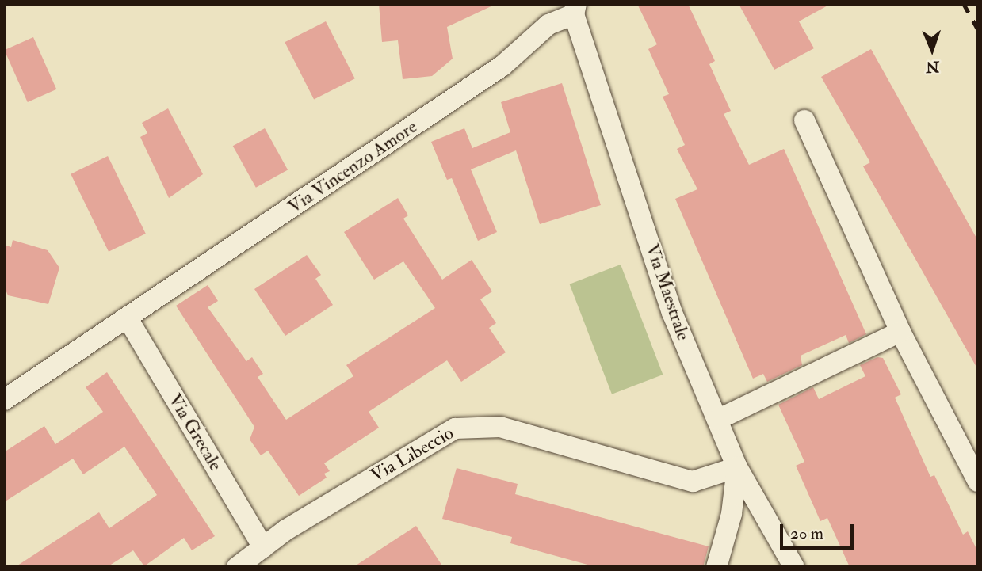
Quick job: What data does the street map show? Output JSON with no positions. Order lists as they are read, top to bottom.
{
  "streets": {
    "street": [
      "Via Vincenzo Amore",
      "Via Maestrale",
      "Via Grecale",
      "Via Libeccio"
    ]
  },
  "crossings": [
    ["Via Vincenzo Amore", "Via Maestrale"],
    ["Via Vincenzo Amore", "Via Grecale"],
    ["Via Maestrale", "Via Libeccio"],
    ["Via Grecale", "Via Libeccio"]
  ],
  "scale_bar": "20 m",
  "north": "bottom"
}
